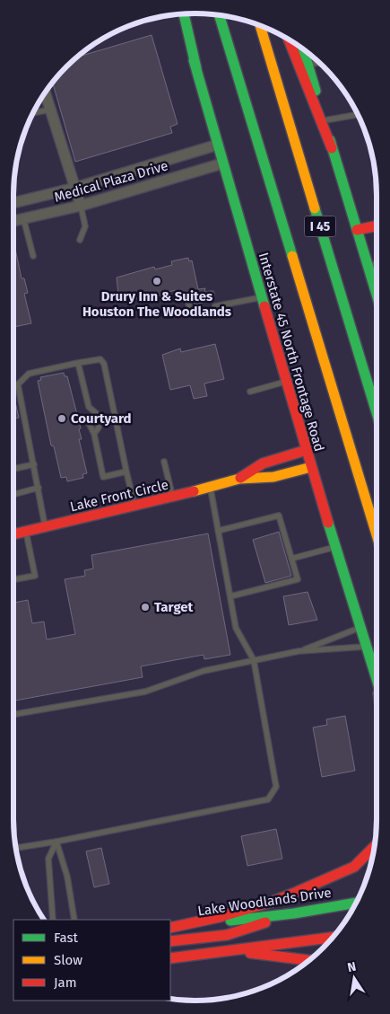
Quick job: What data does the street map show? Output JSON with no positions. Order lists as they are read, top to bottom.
{
  "streets": {
    "main road": [
      "I 45",
      "Interstate 45 North Frontage Road",
      "Lake Front Circle",
      "Lake Woodlands Drive"
    ],
    "street": ["Medical Plaza Drive"]
  },
  "crossings": [
    ["Medical Plaza Drive", "Interstate 45 North Frontage Road"],
    ["Interstate 45 North Frontage Road", "Lake Front Circle"]
  ],
  "places": ["Drury Inn & Suites Houston The Woodlands", "Courtyard", "Target"],
  "legend": ["Fast", "Slow", "Jam"],
  "north": "top"
}
